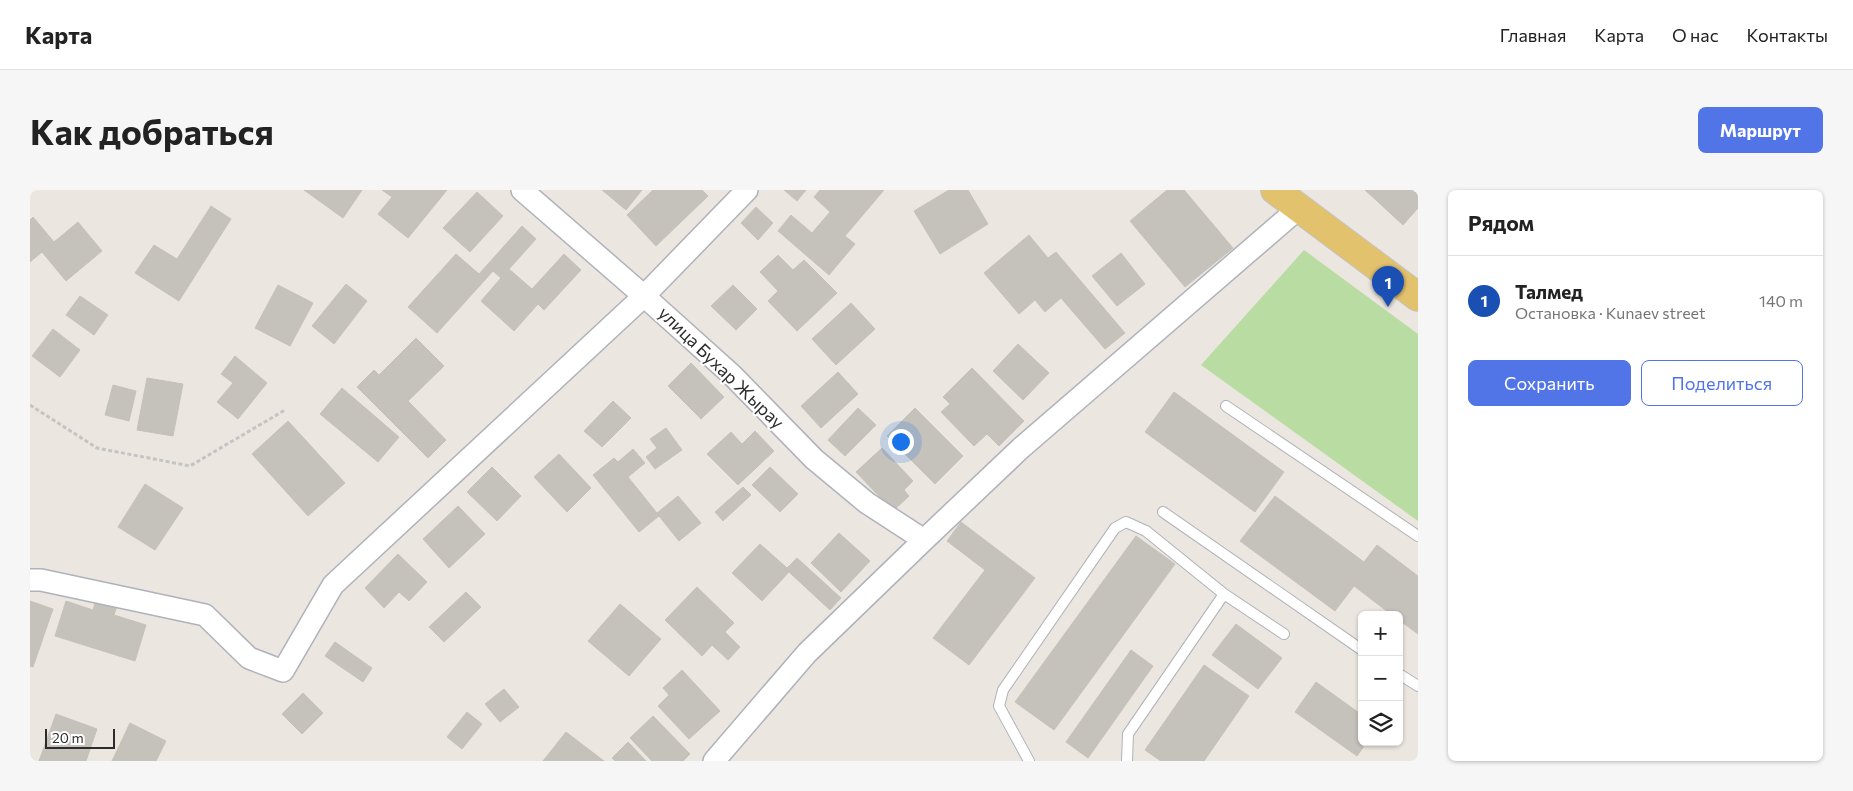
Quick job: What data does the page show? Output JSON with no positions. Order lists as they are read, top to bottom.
{
  "streets": {
    "street": ["улица Бухар Жырау"]
  },
  "scale_bar": "20 m",
  "page": {
    "header": "Карта",
    "nav": [
      "Главная",
      "Карта",
      "О нас",
      "Контакты"
    ],
    "buttons": [
      "Маршрут",
      ["Сохранить", "Поделиться"]
    ],
    "title": "Как добраться",
    "heading": "Рядом",
    "list": [
      {
        "mark": "1",
        "name": "Талмед",
        "note": "Остановка · Kunaev street",
        "value": "140 m"
      }
    ],
    "pins": "1",
    "map_buttons": ["+", "−"],
    "scale": "20 m"
  }
}
